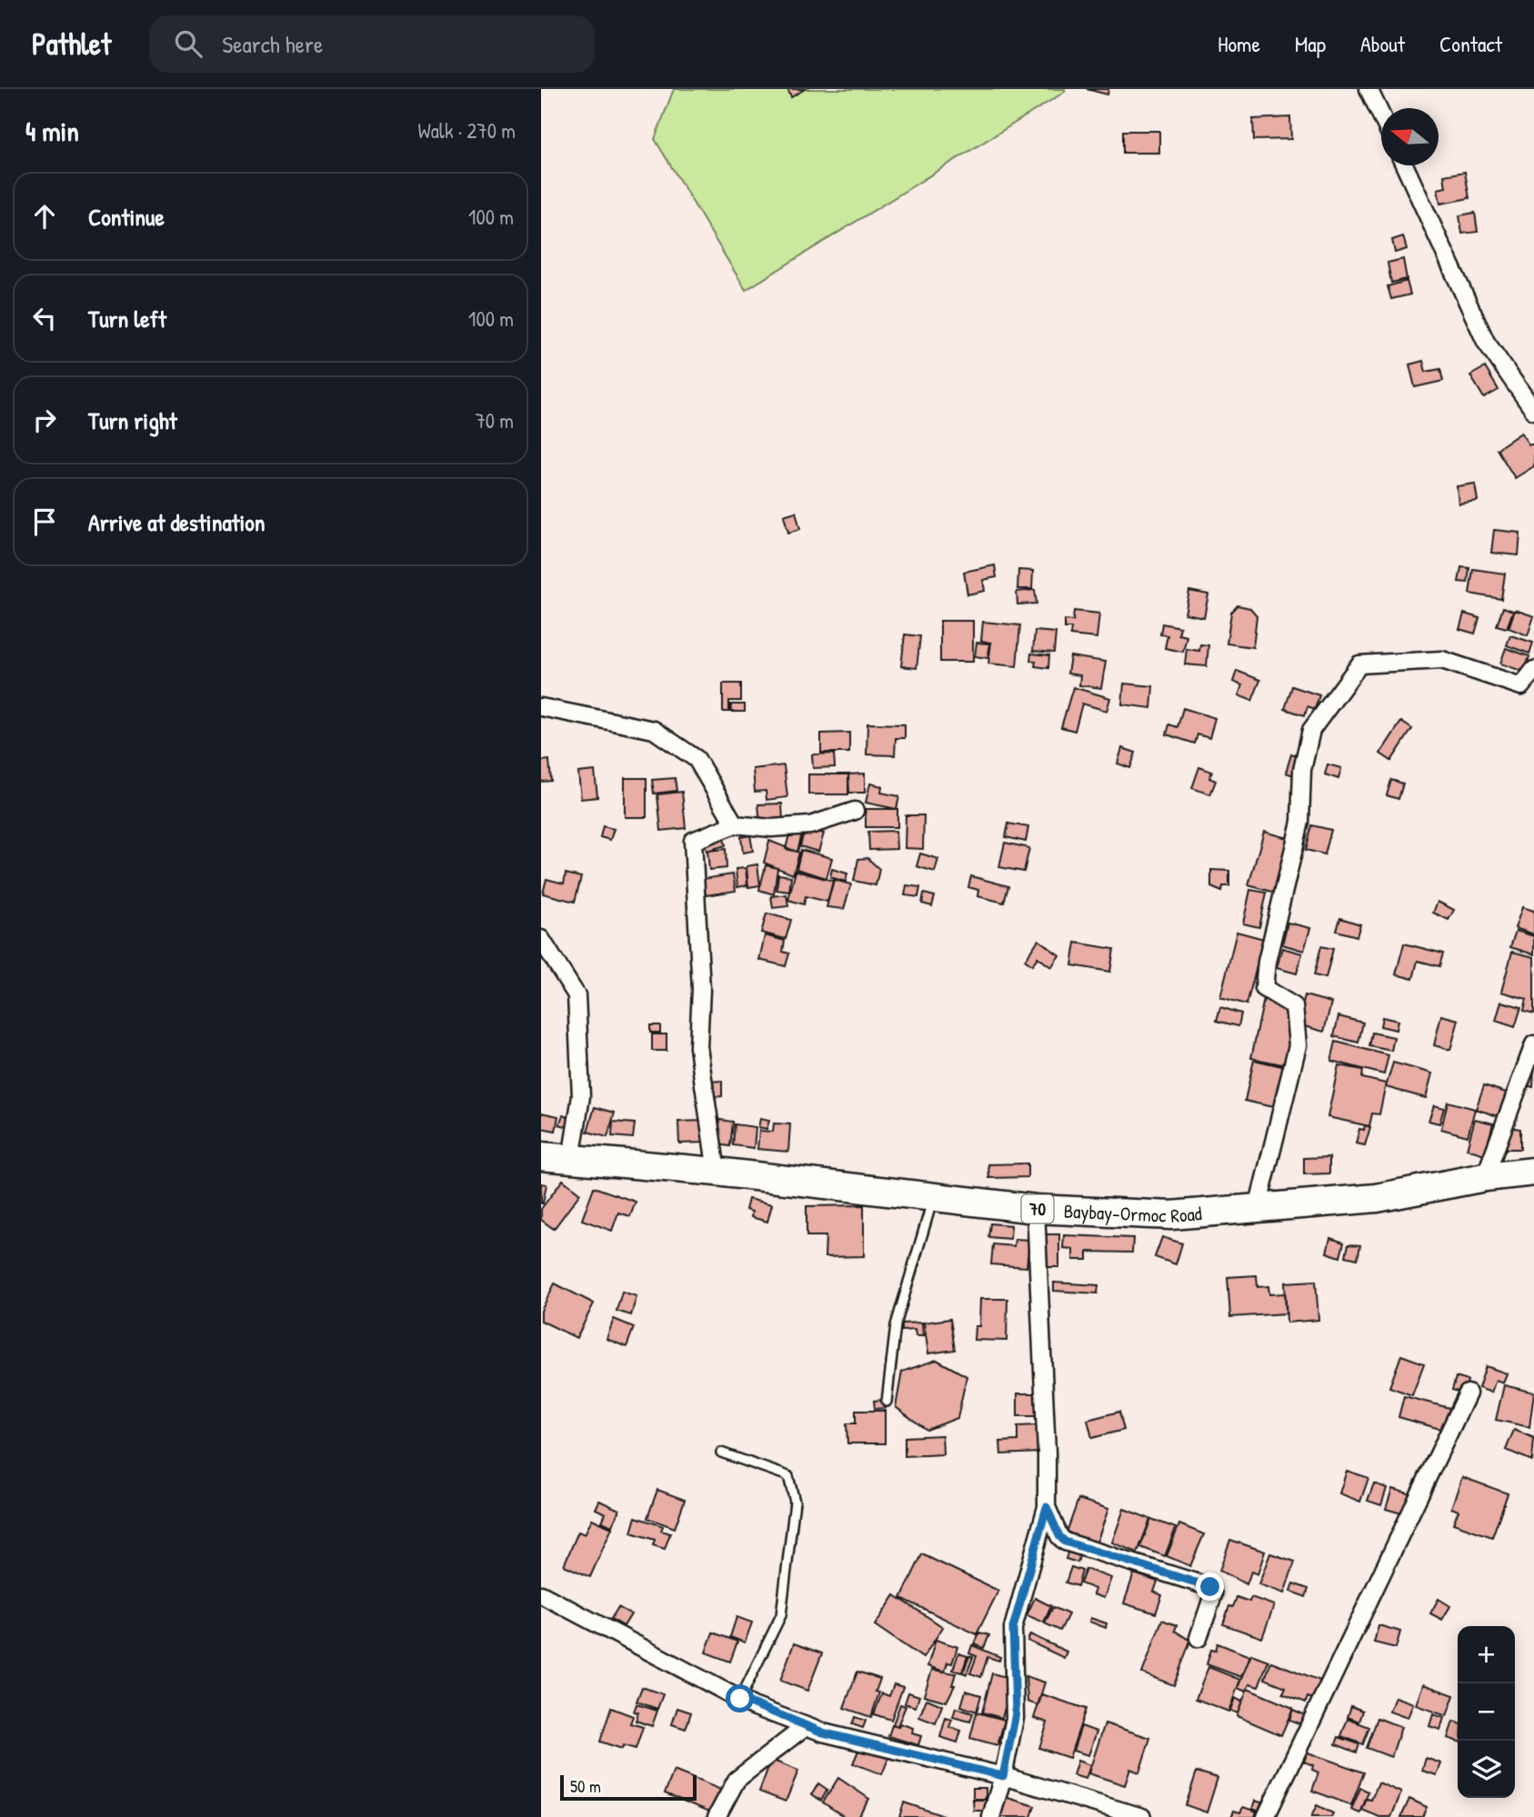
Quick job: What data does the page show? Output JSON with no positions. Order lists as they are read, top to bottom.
{
  "streets": {
    "highway": ["70", "Baybay-Ormoc Road"]
  },
  "scale_bar": "50 m",
  "north": "left",
  "page": {
    "header": "Pathlet",
    "search": "Search here",
    "nav": [
      "Home",
      "Map",
      "About",
      "Contact"
    ],
    "heading": ["4 min", "Walk · 270 m"],
    "list": [
      ["Continue", "100 m"],
      ["Turn left", "100 m"],
      ["Turn right", "70 m"],
      "Arrive at destination"
    ],
    "map_buttons": ["+", "−"],
    "scale": "50 m"
  }
}
